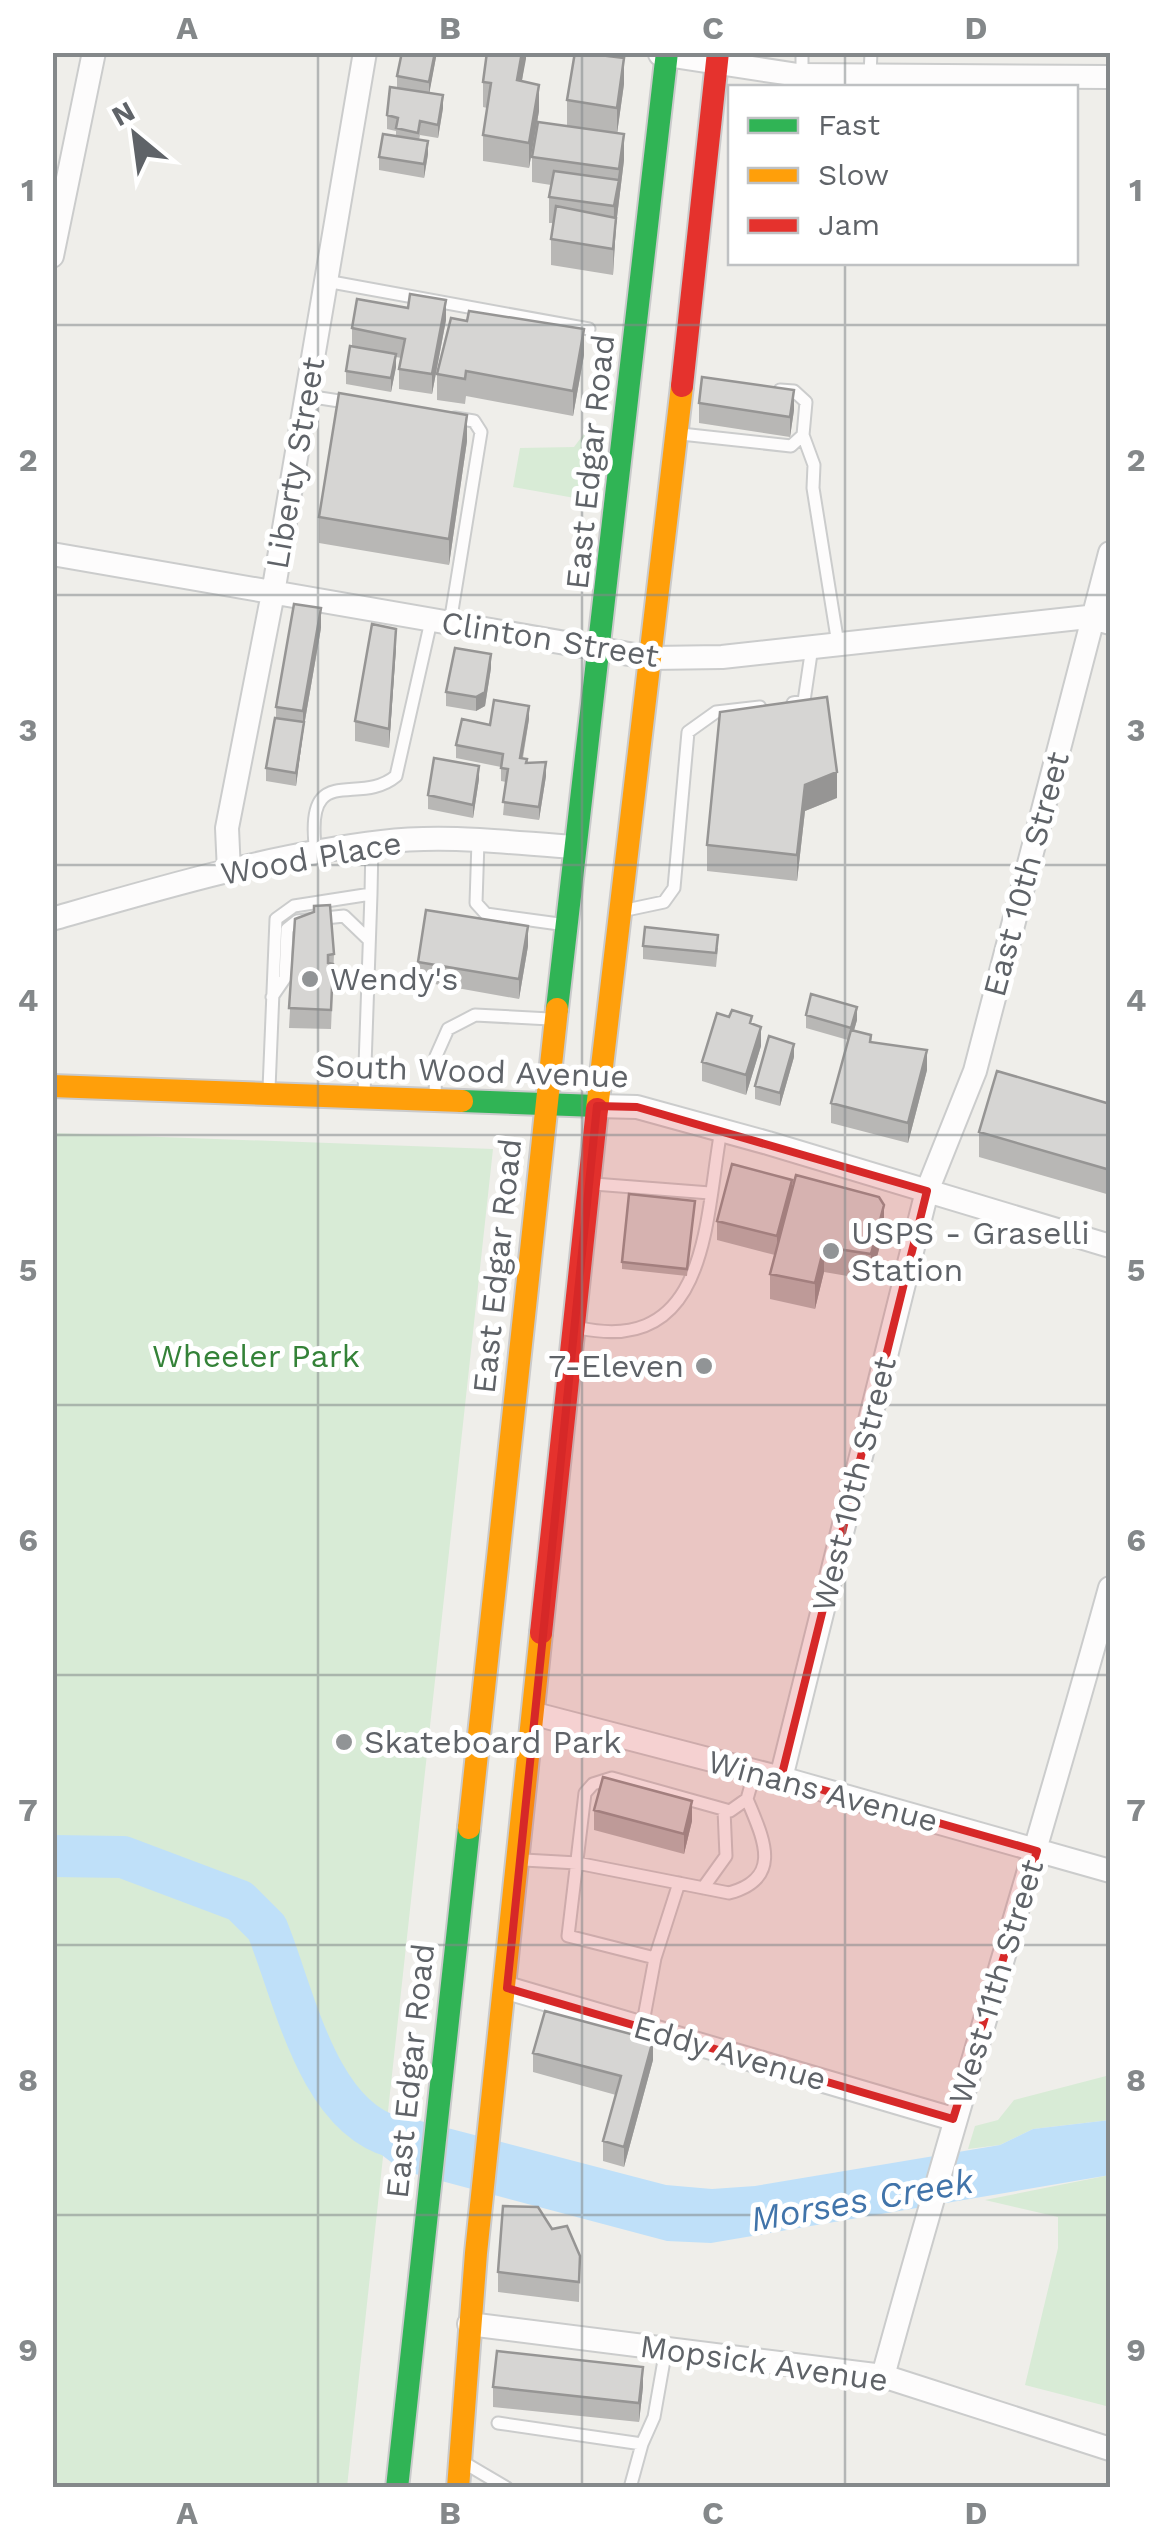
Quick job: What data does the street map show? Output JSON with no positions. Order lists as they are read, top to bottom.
{
  "streets": {
    "main road": ["East Edgar Road", "South Wood Avenue"],
    "street": [
      "Liberty Street",
      "Clinton Street",
      "Wood Place",
      "East 10th Street",
      "West 10th Street",
      "Winans Avenue",
      "West 11th Street",
      "Eddy Avenue",
      "Mopsick Avenue"
    ]
  },
  "crossings": [
    ["East Edgar Road", "Clinton Street"],
    ["East Edgar Road", "Wood Place"],
    ["East Edgar Road", "South Wood Avenue"],
    ["Liberty Street", "Clinton Street"],
    ["Liberty Street", "Wood Place"],
    ["Clinton Street", "East 10th Street"],
    ["East 10th Street", "South Wood Avenue"],
    ["East 10th Street", "West 10th Street"],
    ["South Wood Avenue", "West 10th Street"],
    ["West 10th Street", "Winans Avenue"],
    ["Winans Avenue", "West 11th Street"],
    ["West 11th Street", "Eddy Avenue"],
    ["West 11th Street", "Mopsick Avenue"]
  ],
  "water": ["Morses Creek"],
  "parks": ["Wheeler Park"],
  "places": [
    "Wendy's",
    "USPS - Graselli Station",
    "7-Eleven",
    "Skateboard Park"
  ],
  "legend": ["Fast", "Slow", "Jam"],
  "north": "top left",
  "grid": {
    "columns": [
      "A",
      "B",
      "C",
      "D"
    ],
    "rows": [
      "1",
      "2",
      "3",
      "4",
      "5",
      "6",
      "7",
      "8",
      "9"
    ]
  }
}
